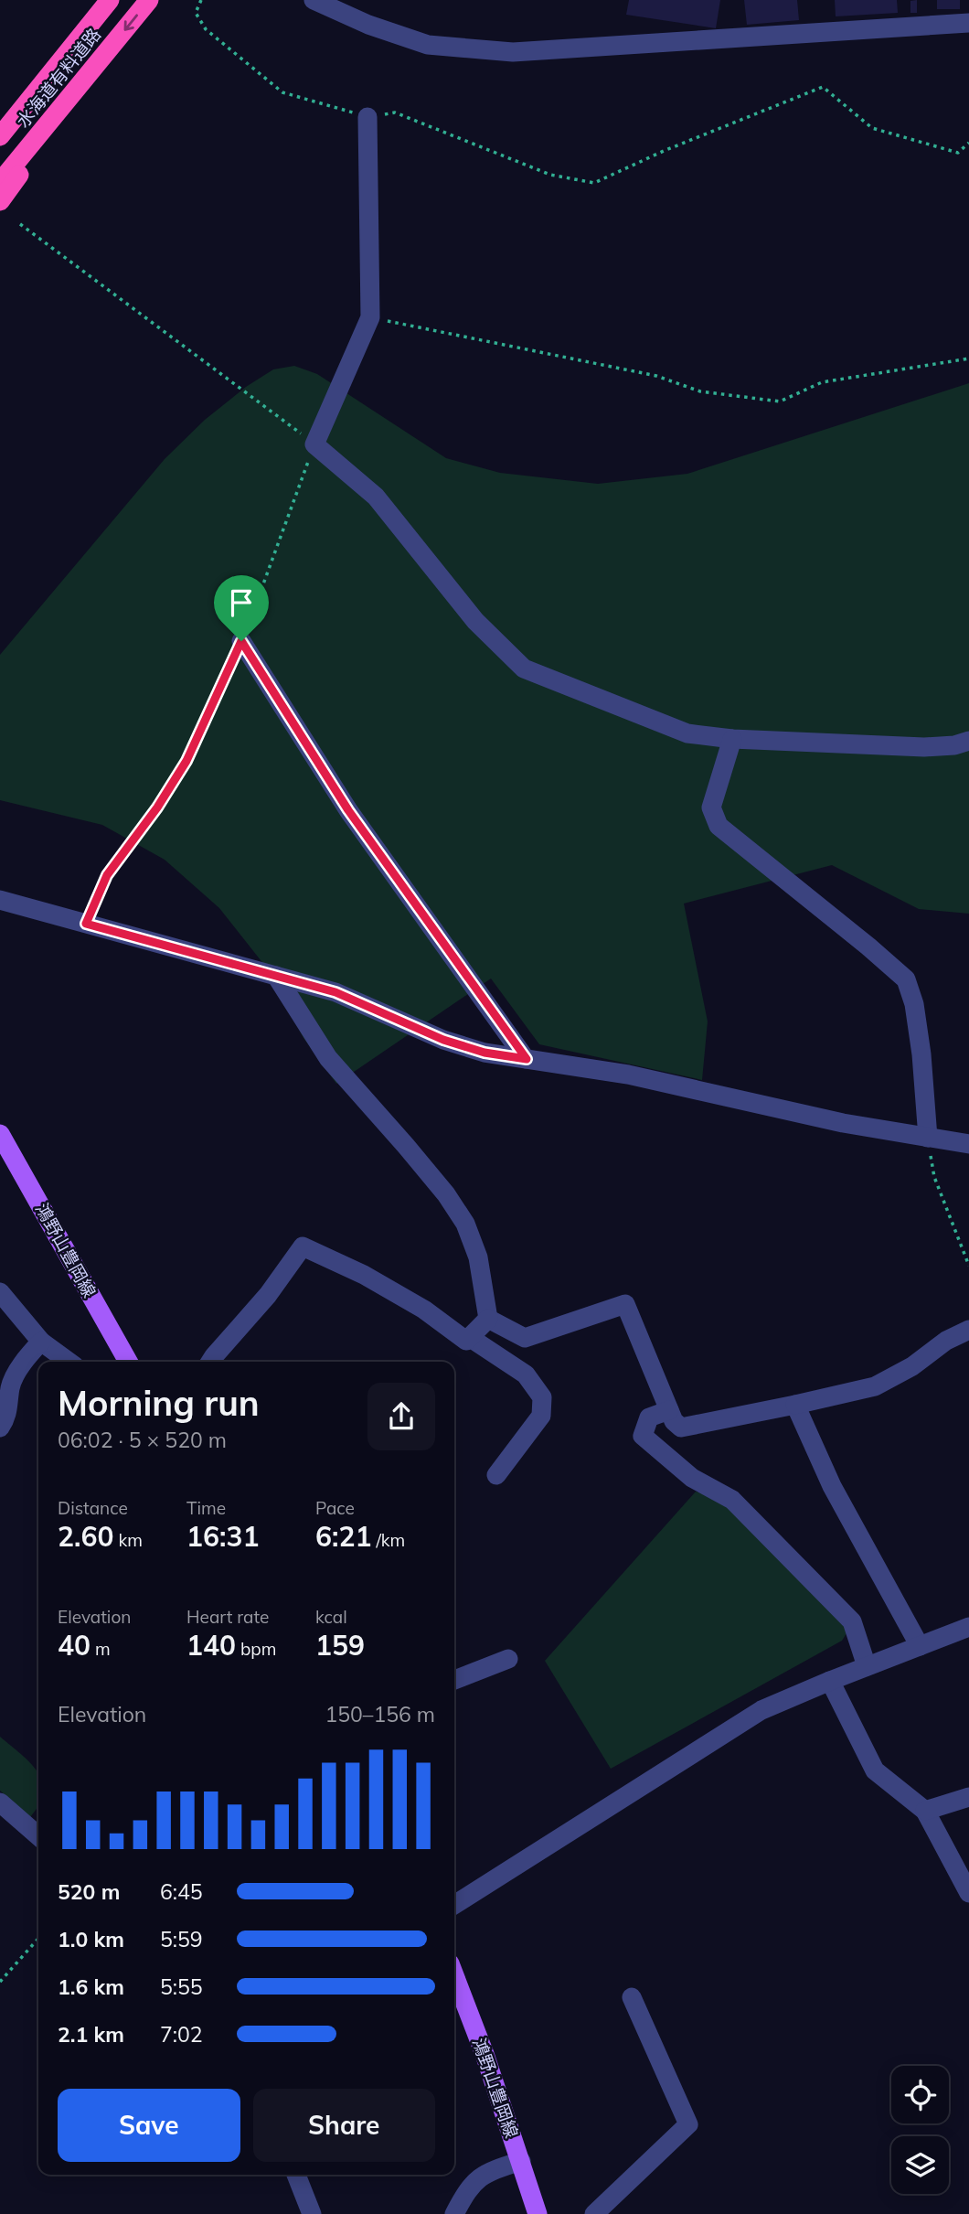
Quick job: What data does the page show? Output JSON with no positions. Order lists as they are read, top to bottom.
{
  "streets": {
    "highway": ["水海道有料道路"],
    "main road": ["鴻野山豊岡線"]
  },
  "page": {
    "heading": ["Morning run", "06:02 · 5 × 520 m"],
    "stats": [
      ["Distance", "2.60 km"],
      ["Time", "16:31"],
      ["Pace", "6:21 /km"],
      ["Elevation", "40 m"],
      ["Heart rate", "140 bpm"],
      ["kcal", "159"]
    ],
    "chart": ["Elevation", "150–156 m"],
    "list": [
      {
        "name": "520 m",
        "note": "6:45"
      },
      {
        "name": "1.0 km",
        "note": "5:59"
      },
      {
        "name": "1.6 km",
        "note": "5:55"
      },
      {
        "name": "2.1 km",
        "note": "7:02"
      }
    ],
    "buttons": ["Save", "Share"]
  }
}
